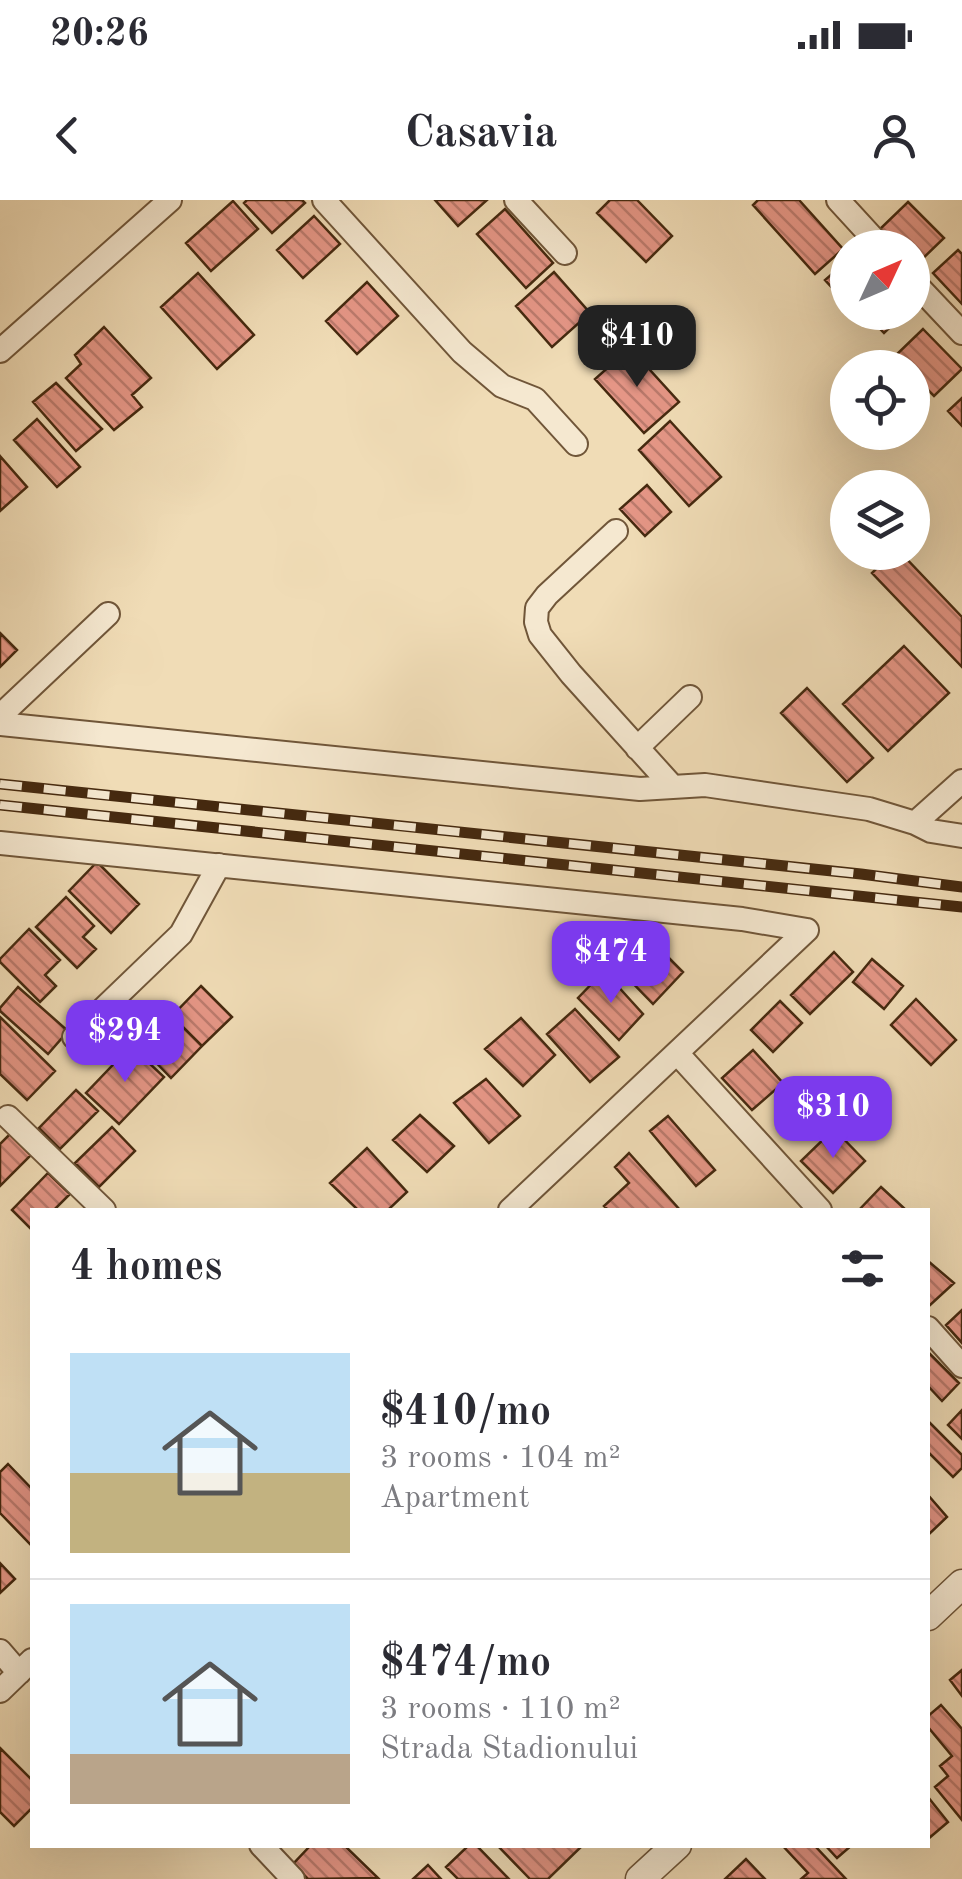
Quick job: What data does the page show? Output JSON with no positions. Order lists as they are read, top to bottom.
{
  "north": "top right",
  "page": {
    "status": "20:26",
    "header": "Casavia",
    "price": [
      "$410",
      "$474",
      "$294",
      "$310"
    ],
    "heading": "4 homes",
    "list": [
      {
        "name": "$410/mo",
        "note": "3 rooms · 104 m² · Apartment"
      },
      {
        "name": "$474/mo",
        "note": "3 rooms · 110 m² · Strada Stadionului"
      }
    ]
  }
}
